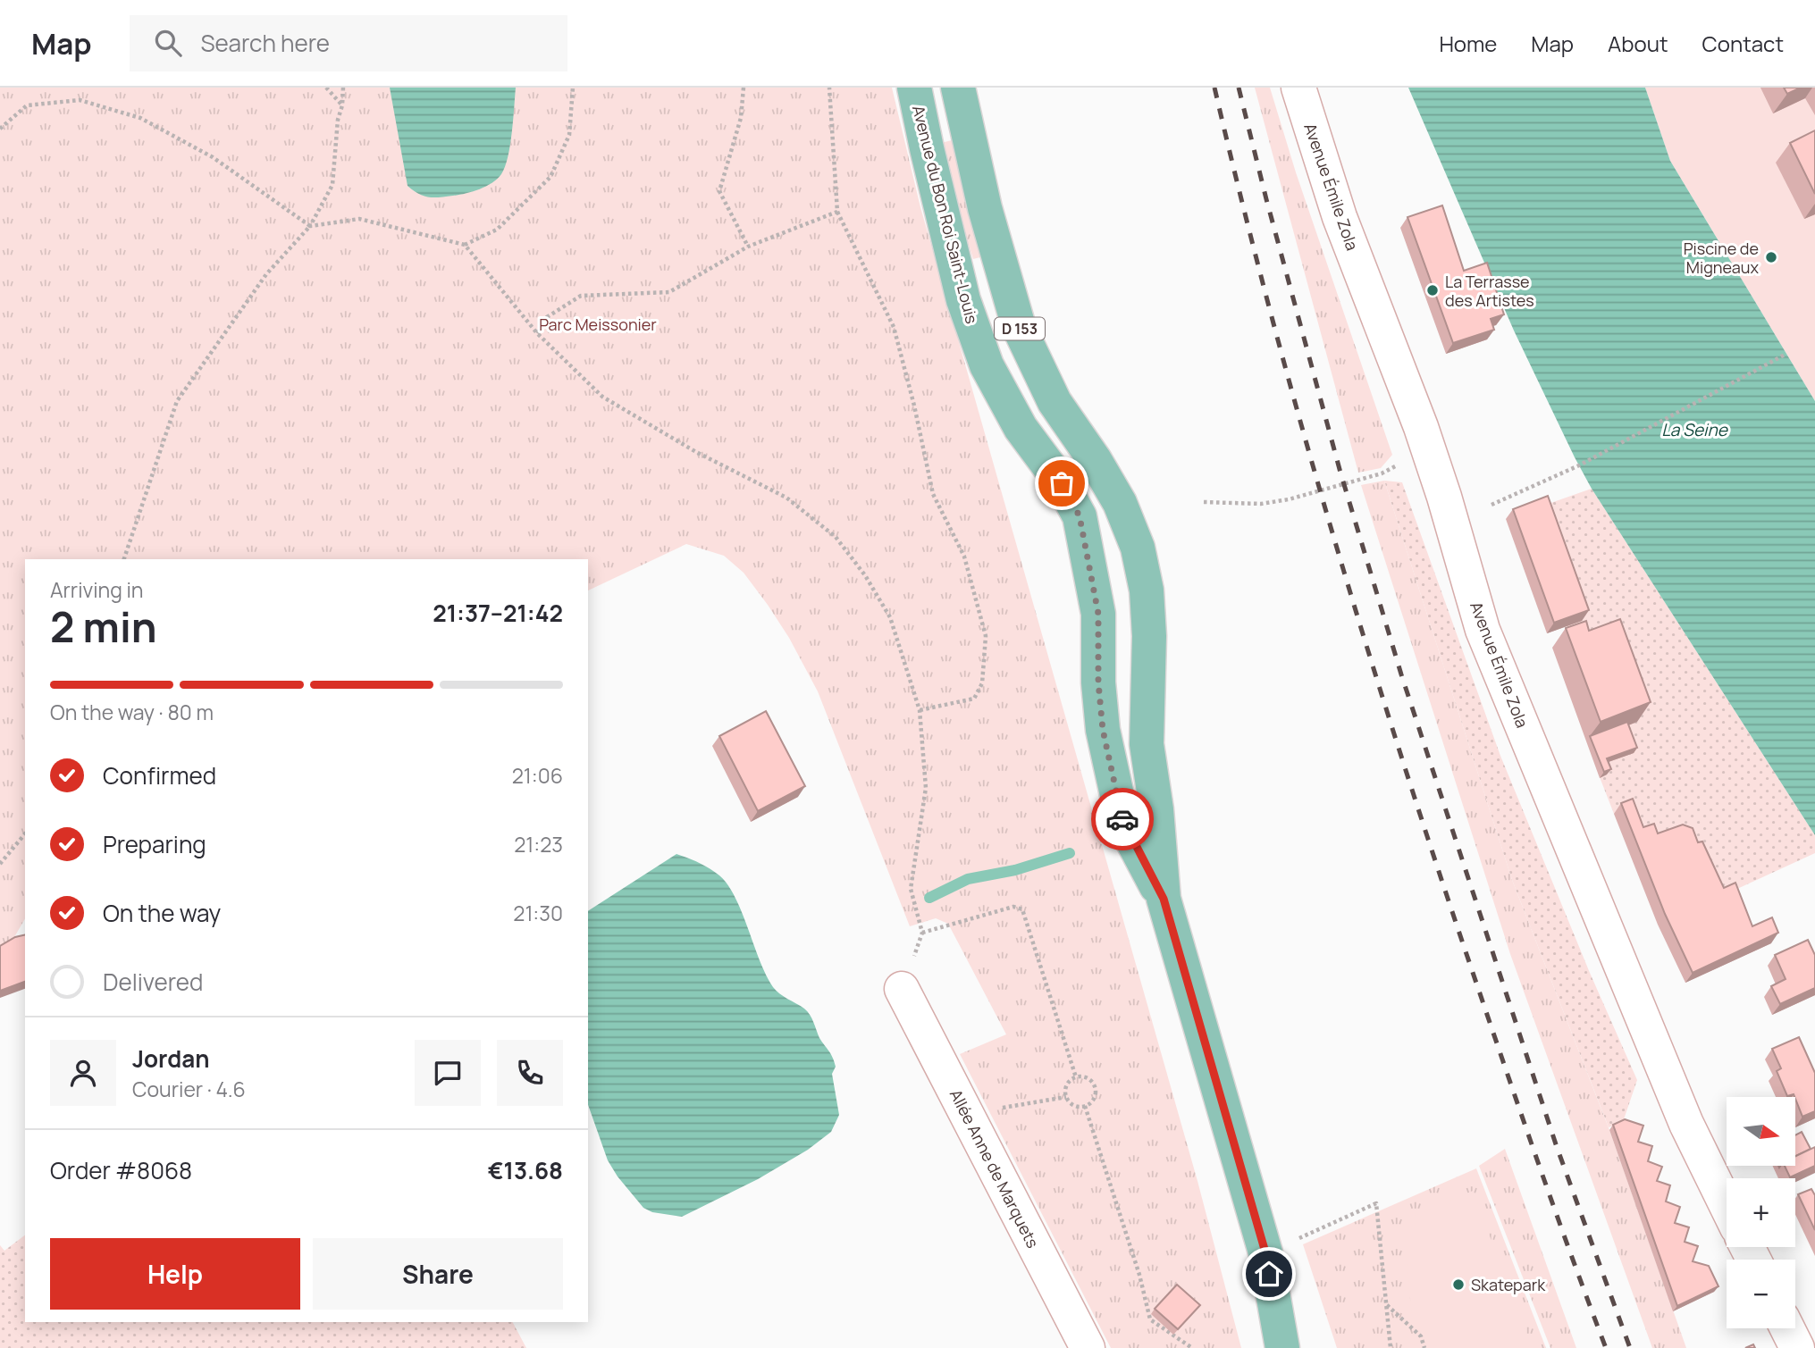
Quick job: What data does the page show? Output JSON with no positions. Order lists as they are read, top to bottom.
{
  "streets": {
    "main road": ["Avenue du Bon Roi Saint-Louis", "D 153"],
    "street": ["Avenue Émile Zola", "Allée Anne de Marquets"]
  },
  "water": ["La Seine"],
  "parks": ["Parc Meissonier"],
  "places": ["Piscine de Migneaux", "La Terrasse des Artistes", "Skatepark"],
  "north": "right",
  "page": {
    "header": "Map",
    "search": "Search here",
    "nav": [
      "Home",
      "Map",
      "About",
      "Contact"
    ],
    "heading": ["2 min", "Arriving in", "21:37–21:42"],
    "panel": [
      "Jordan",
      "Courier · 4.6",
      "Order #8068",
      "€13.68"
    ],
    "bar": "On the way · 80 m",
    "list": [
      ["Confirmed", "21:06"],
      ["Preparing", "21:23"],
      ["On the way", "21:30"],
      "Delivered"
    ],
    "map_buttons": ["+", "−"],
    "buttons": ["Help", "Share"]
  }
}
